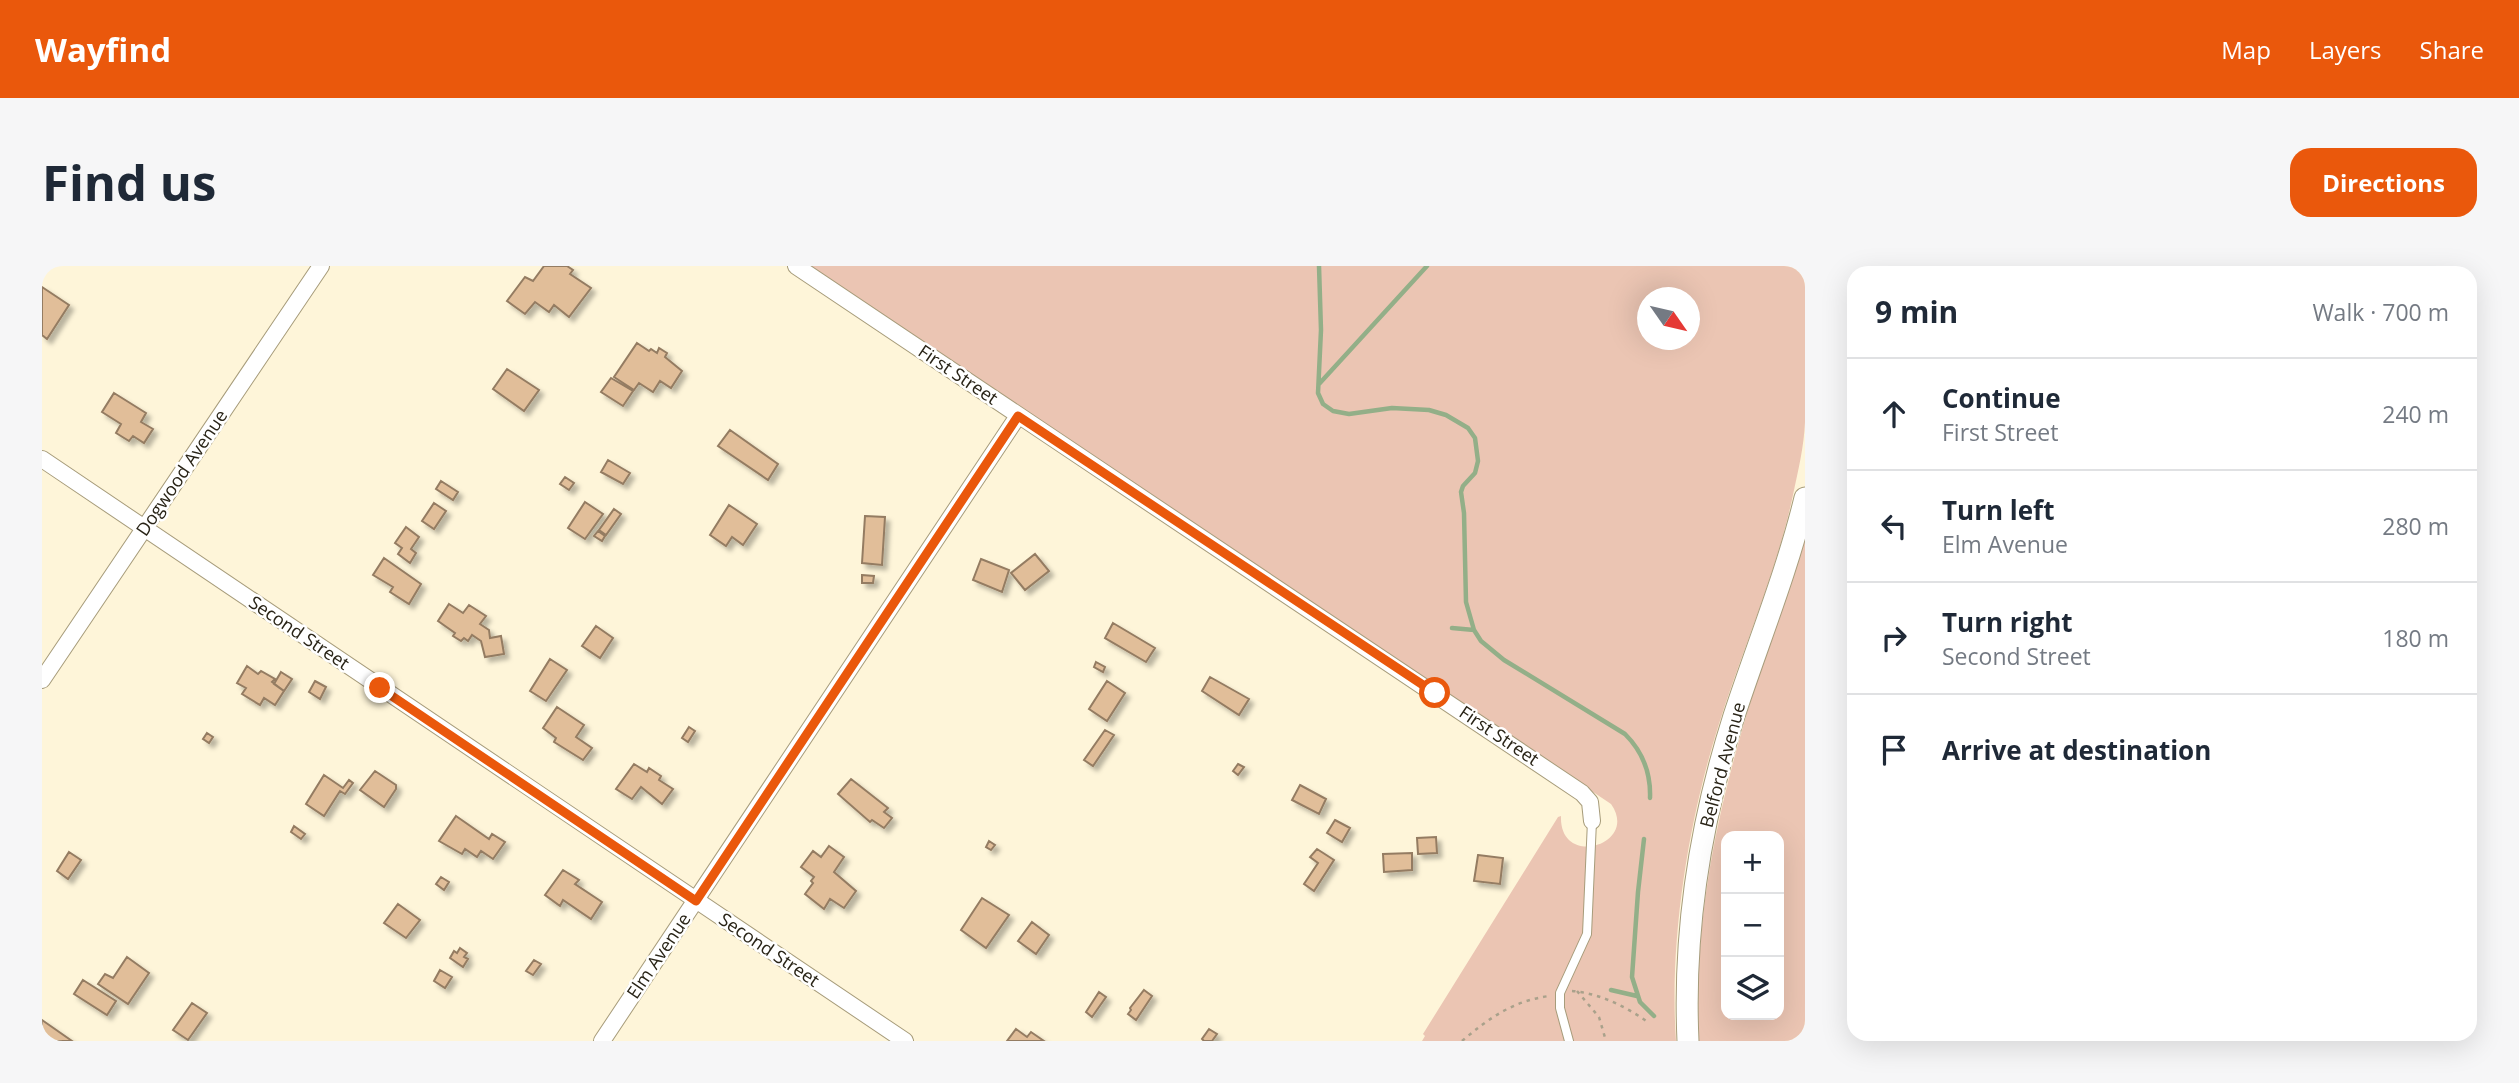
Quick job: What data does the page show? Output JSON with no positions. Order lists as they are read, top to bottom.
{
  "streets": {
    "main road": ["Belford Avenue"],
    "street": [
      "First Street",
      "Dogwood Avenue",
      "Second Street",
      "Elm Avenue"
    ]
  },
  "crossings": [
    ["First Street", "Elm Avenue"],
    ["Dogwood Avenue", "Second Street"],
    ["Second Street", "Elm Avenue"]
  ],
  "north": "bottom right",
  "page": {
    "header": "Wayfind",
    "nav": ["Map", "Layers", "Share"],
    "buttons": "Directions",
    "title": "Find us",
    "heading": ["9 min", "Walk · 700 m"],
    "list": [
      ["Continue", "First Street", "240 m"],
      ["Turn left", "Elm Avenue", "280 m"],
      ["Turn right", "Second Street", "180 m"],
      "Arrive at destination"
    ],
    "map_buttons": ["+", "−"]
  }
}
